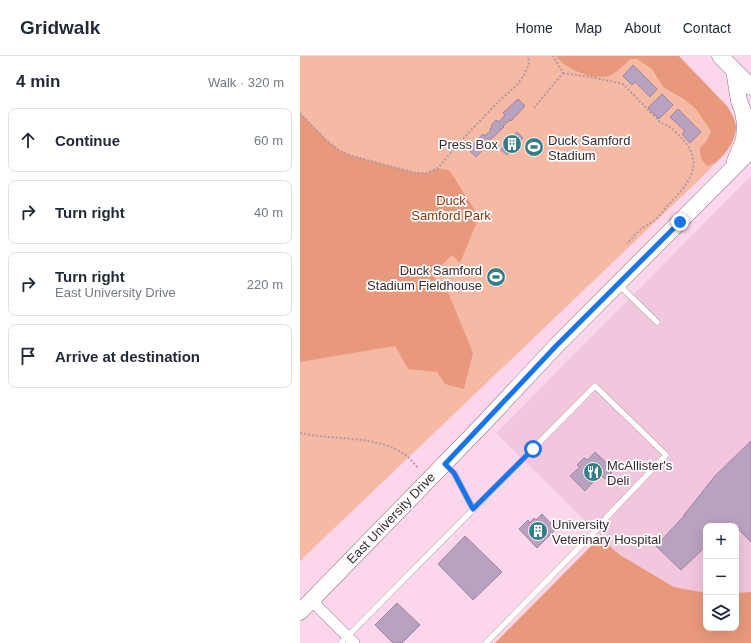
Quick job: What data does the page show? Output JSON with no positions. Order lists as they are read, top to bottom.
{
  "streets": {
    "main road": ["East University Drive"]
  },
  "parks": ["Duck Samford Park"],
  "places": {
    "building": ["Press Box", "University Veterinary Hospital"],
    "sports": ["Duck Samford Stadium", "Duck Samford Stadium Fieldhouse"],
    "restaurant": ["McAllister's Deli"]
  },
  "page": {
    "header": "Gridwalk",
    "nav": [
      "Home",
      "Map",
      "About",
      "Contact"
    ],
    "heading": ["4 min", "Walk · 320 m"],
    "list": [
      ["Continue", "60 m"],
      ["Turn right", "40 m"],
      ["Turn right", "East University Drive", "220 m"],
      "Arrive at destination"
    ],
    "map_buttons": ["+", "−"]
  }
}
